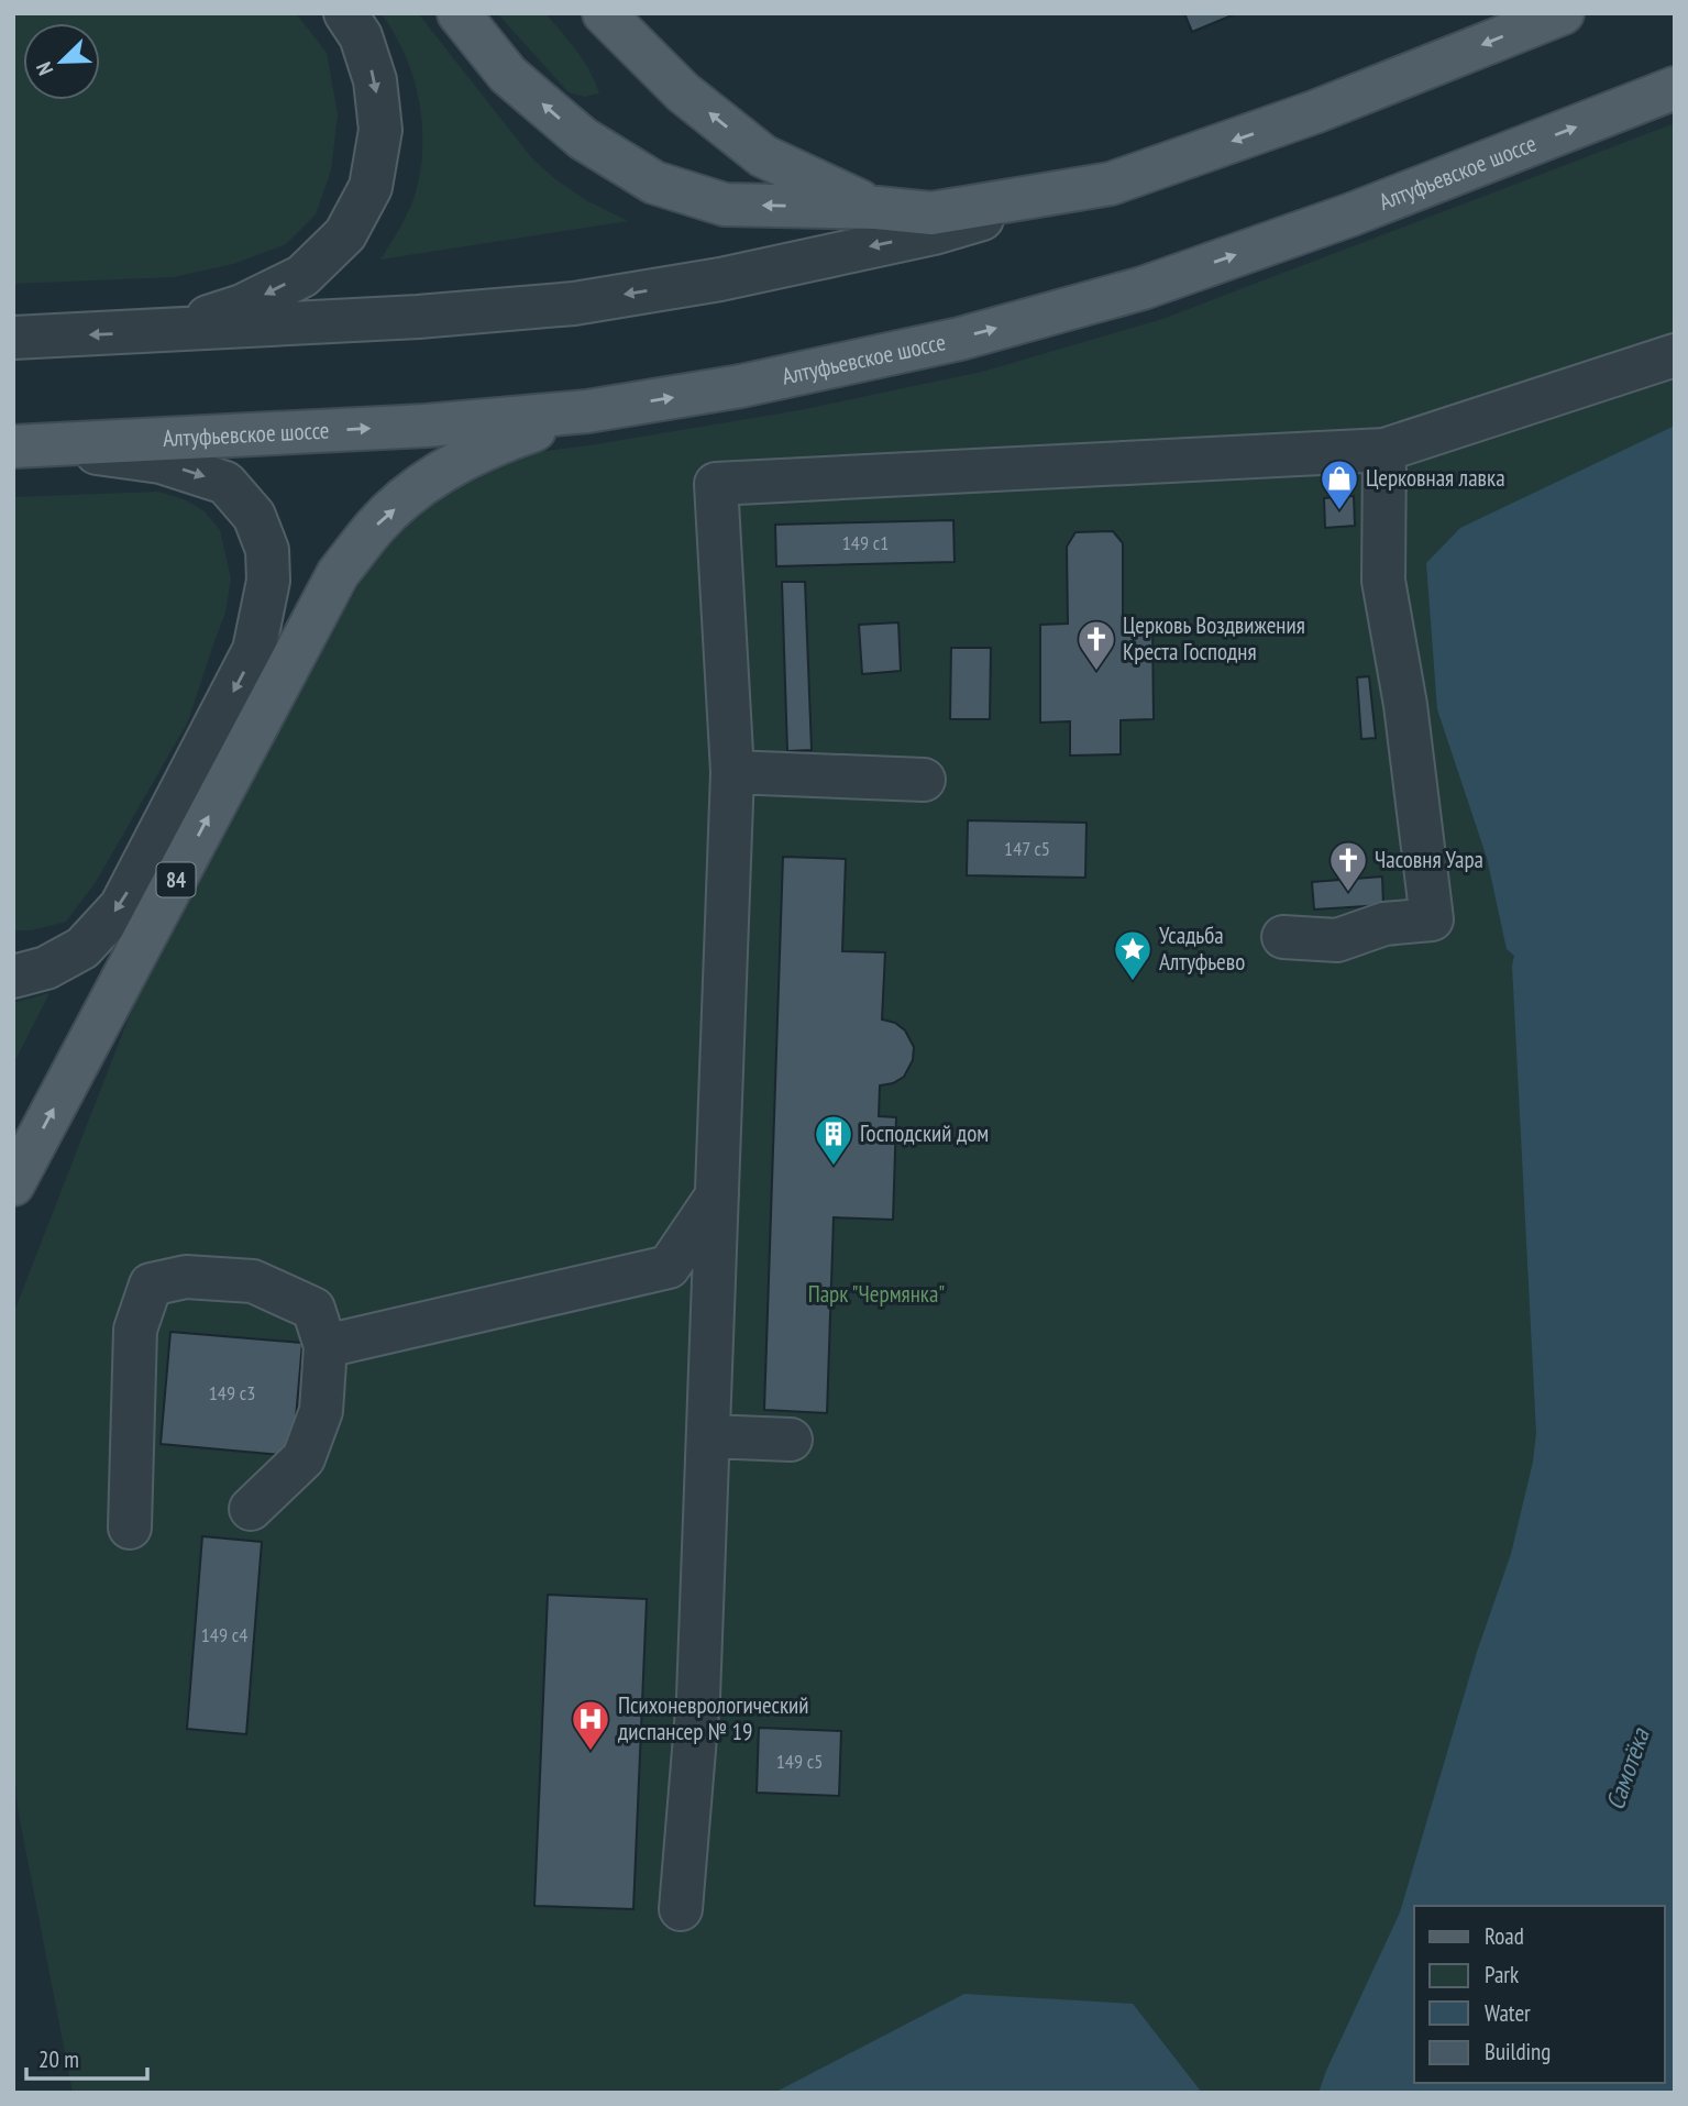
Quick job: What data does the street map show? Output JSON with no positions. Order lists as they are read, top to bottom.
{
  "streets": {
    "main road": ["Алтуфьевское шоссе", "84"]
  },
  "crossings": [
    ["Алтуфьевское шоссе", "84"]
  ],
  "water": ["Самотёка"],
  "parks": ["Парк \"Чермянка\""],
  "places": {
    "shop": ["Церковная лавка"],
    "church": ["Церковь Воздвижения Креста Господня", "Часовня Уара"],
    "place": ["Усадьба Алтуфьево"],
    "building": ["Господский дом"],
    "hospital": ["Психоневрологический диспансер № 19"]
  },
  "house_numbers": [
    "149 с1",
    "147 с5",
    "149 с3",
    "149 с4",
    "149 с5"
  ],
  "legend": [
    "Road",
    "Park",
    "Water",
    "Building"
  ],
  "scale_bar": "20 m",
  "north": "bottom left"
}
